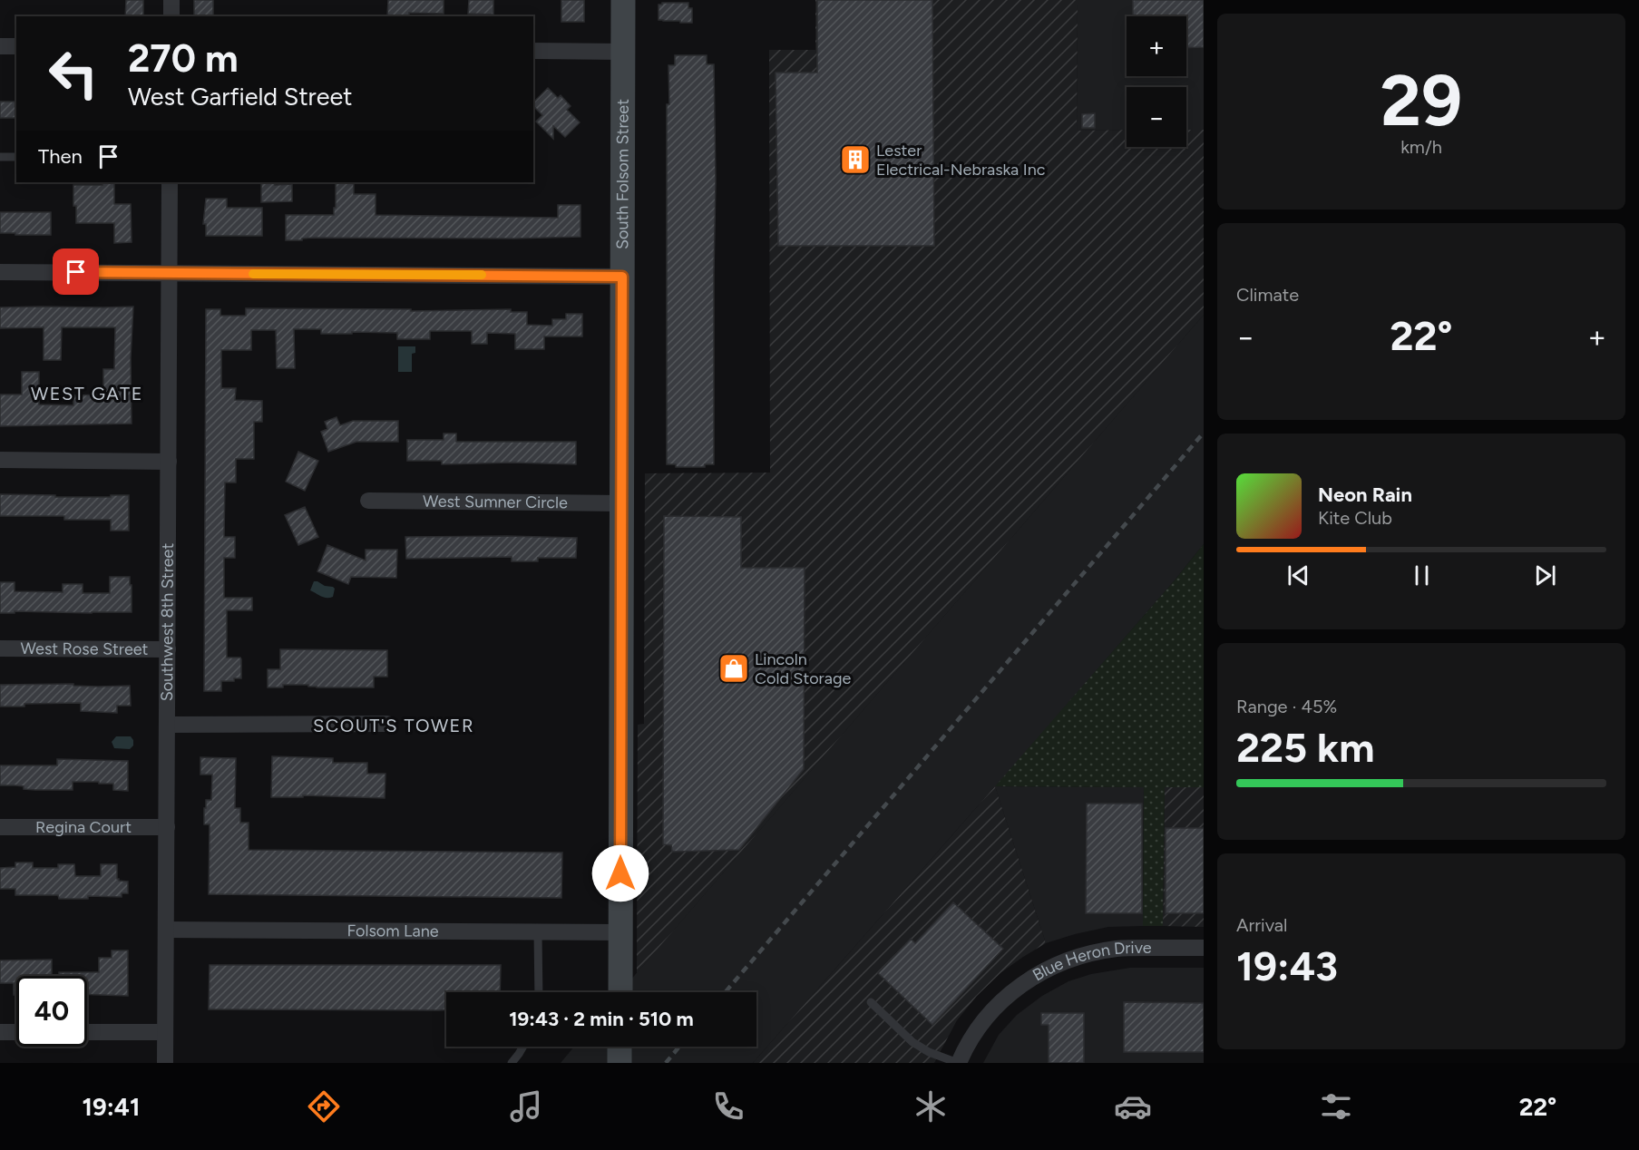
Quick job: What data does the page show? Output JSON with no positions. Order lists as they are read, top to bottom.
{
  "streets": {
    "street": [
      "South Folsom Street",
      "West Sumner Circle",
      "Southwest 8th Street",
      "West Rose Street",
      "Regina Court",
      "Folsom Lane",
      "Blue Heron Drive"
    ]
  },
  "crossings": [
    ["South Folsom Street", "West Sumner Circle"],
    ["South Folsom Street", "Folsom Lane"],
    ["Southwest 8th Street", "West Rose Street"],
    ["Southwest 8th Street", "Regina Court"],
    ["Southwest 8th Street", "Folsom Lane"]
  ],
  "districts": ["WEST GATE", "SCOUT'S TOWER"],
  "places": {
    "building": ["Lester Electrical-Nebraska Inc"],
    "shop": ["Lincoln Cold Storage"]
  },
  "page": {
    "tile": [
      ["29", "km/h"],
      "Climate",
      ["Range · 45%", "225 km"],
      ["Arrival", "19:43"]
    ],
    "map_buttons": ["+", "−"],
    "turn": ["270 m", "West Garfield Street"],
    "then": "Then",
    "heat": ["−", "22°", "+"],
    "song": ["Neon Rain", "Kite Club"],
    "limit": "40",
    "trip": "19:43 · 2 min · 510 m",
    "tabs": ["19:41", "22°"]
  }
}
